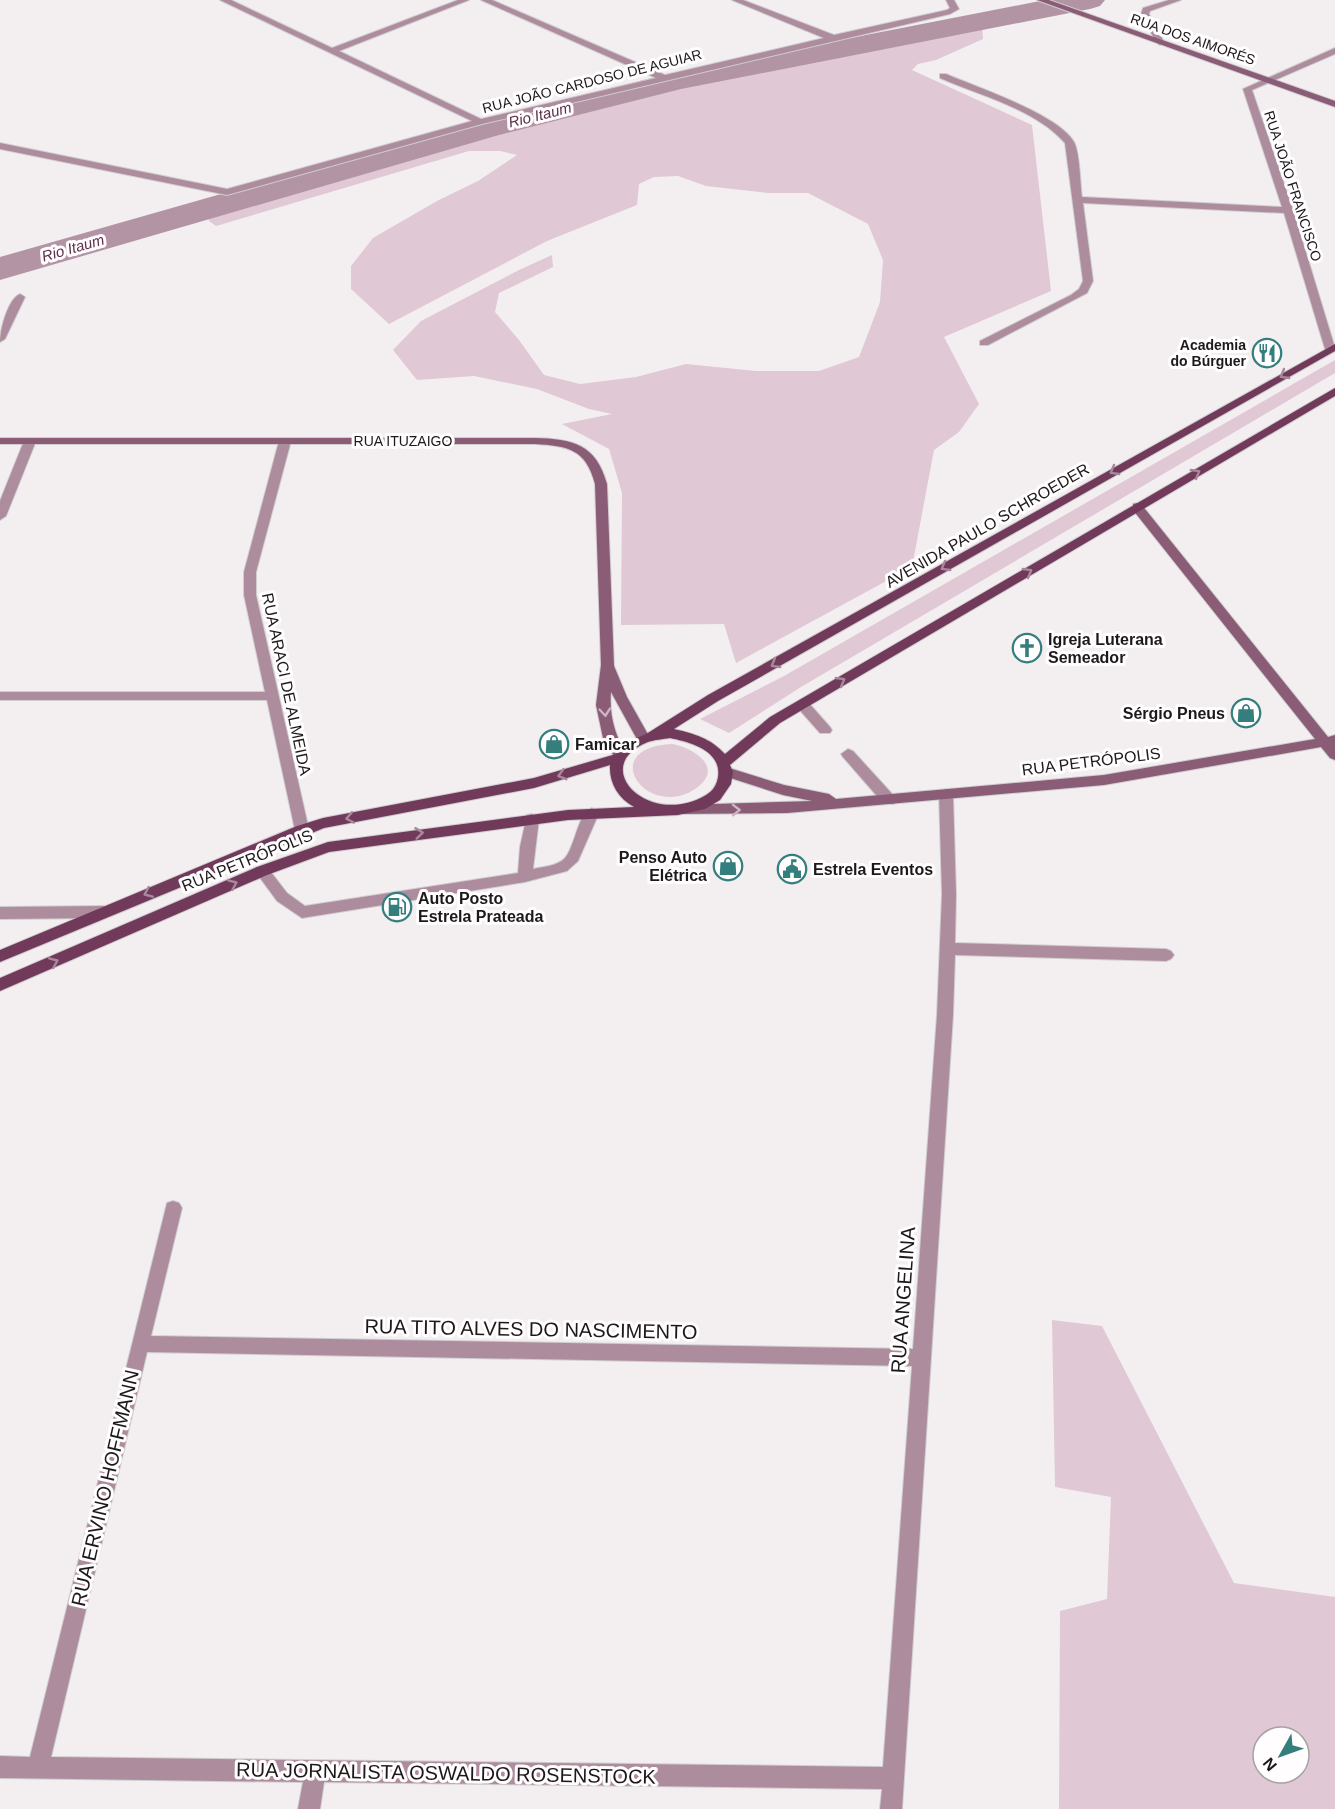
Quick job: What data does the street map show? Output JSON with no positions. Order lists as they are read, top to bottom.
{
  "streets": {
    "main road": ["AVENIDA PAULO SCHROEDER", "RUA PETRÓPOLIS"],
    "street": [
      "RUA DOS AIMORÉS",
      "RUA JOÃO CARDOSO DE AGUIAR",
      "RUA JOÃO FRANCISCO",
      "RUA ITUZAIGO",
      "RUA ARACI DE ALMEIDA",
      "RUA ANGELINA",
      "RUA TITO ALVES DO NASCIMENTO",
      "RUA ERVINO HOFFMANN",
      "RUA JORNALISTA OSWALDO ROSENSTOCK"
    ]
  },
  "crossings": [
    ["RUA DOS AIMORÉS", "RUA JOÃO FRANCISCO"],
    ["RUA JOÃO FRANCISCO", "AVENIDA PAULO SCHROEDER"],
    ["RUA ITUZAIGO", "AVENIDA PAULO SCHROEDER"],
    ["RUA ITUZAIGO", "RUA ARACI DE ALMEIDA"],
    ["RUA ITUZAIGO", "RUA PETRÓPOLIS"],
    ["AVENIDA PAULO SCHROEDER", "RUA PETRÓPOLIS"],
    ["RUA ARACI DE ALMEIDA", "RUA PETRÓPOLIS"],
    ["RUA PETRÓPOLIS", "RUA ANGELINA"],
    ["RUA ANGELINA", "RUA TITO ALVES DO NASCIMENTO"],
    ["RUA ANGELINA", "RUA JORNALISTA OSWALDO ROSENSTOCK"],
    ["RUA TITO ALVES DO NASCIMENTO", "RUA ERVINO HOFFMANN"],
    ["RUA ERVINO HOFFMANN", "RUA JORNALISTA OSWALDO ROSENSTOCK"]
  ],
  "water": ["Rio Itaum"],
  "places": {
    "restaurant": ["Academia do Búrguer"],
    "church": ["Igreja Luterana Semeador"],
    "shop": ["Sérgio Pneus", "Famicar", "Penso Auto Elétrica"],
    "public building": ["Estrela Eventos"],
    "fuel station": ["Auto Posto Estrela Prateada"]
  },
  "north": "bottom left"
}
